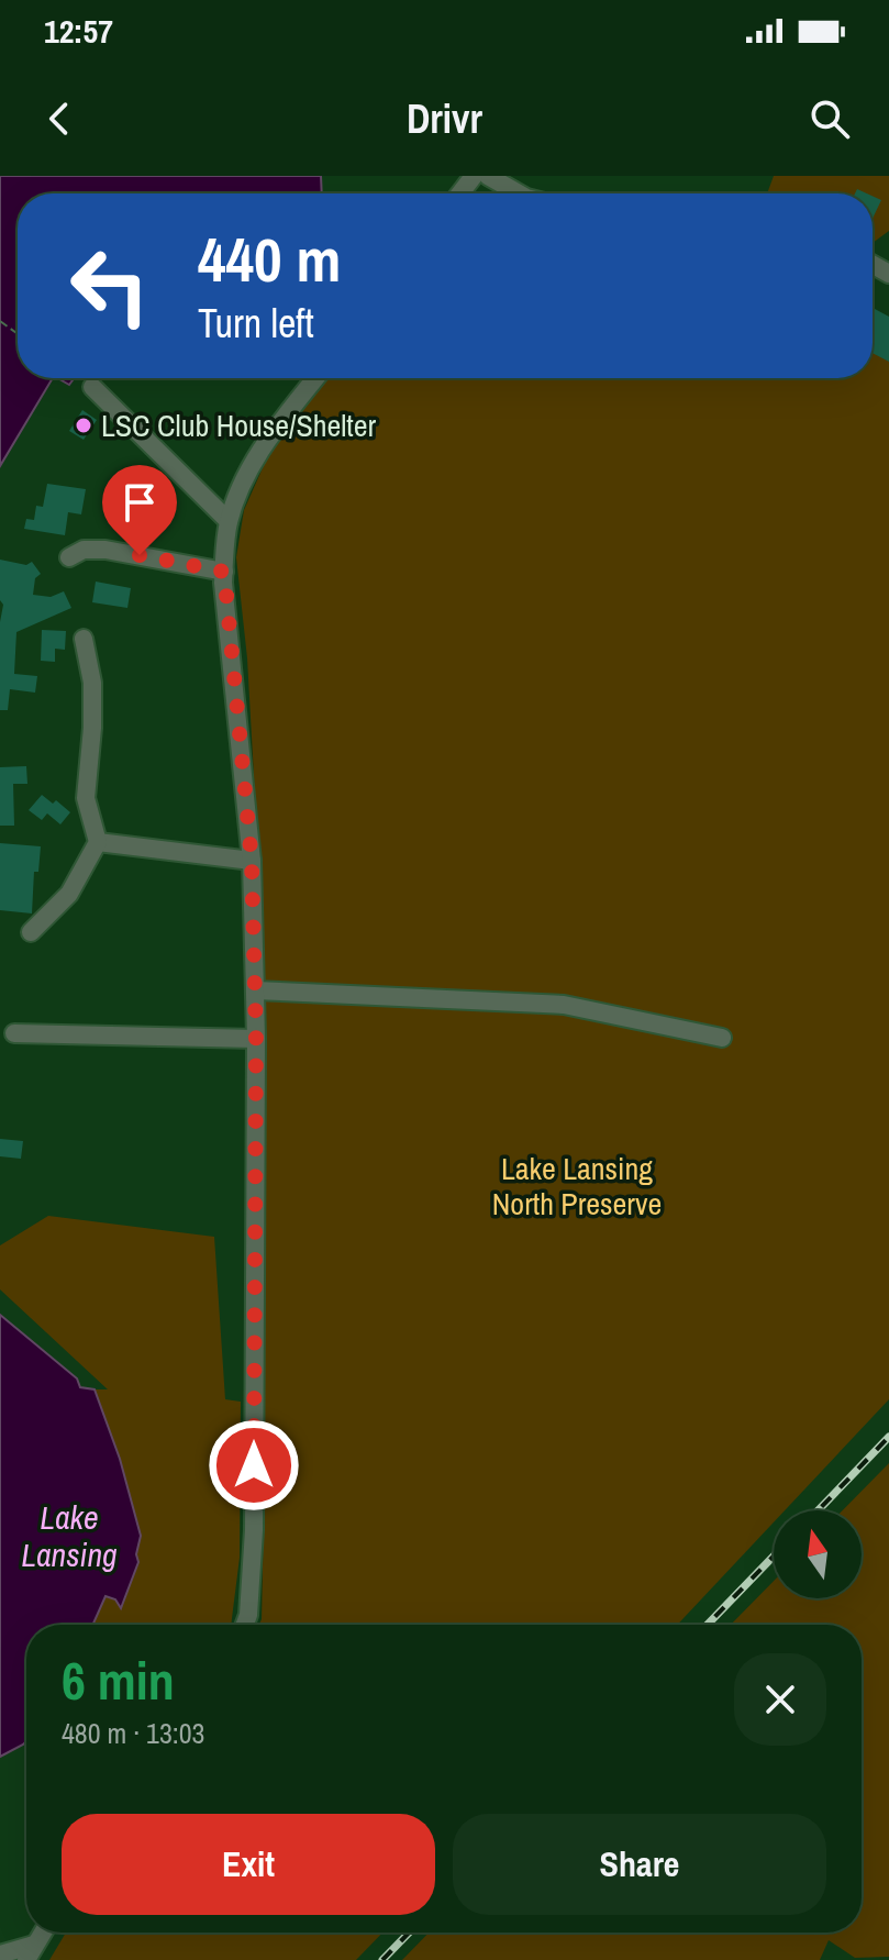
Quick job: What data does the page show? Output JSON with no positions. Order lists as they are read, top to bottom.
{
  "water": ["Lake Lansing"],
  "parks": ["Lake Lansing North Preserve"],
  "places": ["LSC Club House/Shelter"],
  "north": "top",
  "page": {
    "status": "12:57",
    "header": "Drivr",
    "turn": ["440 m", "Turn left"],
    "heading": ["6 min", "480 m · 13:03"],
    "buttons": ["Exit", "Share"]
  }
}
